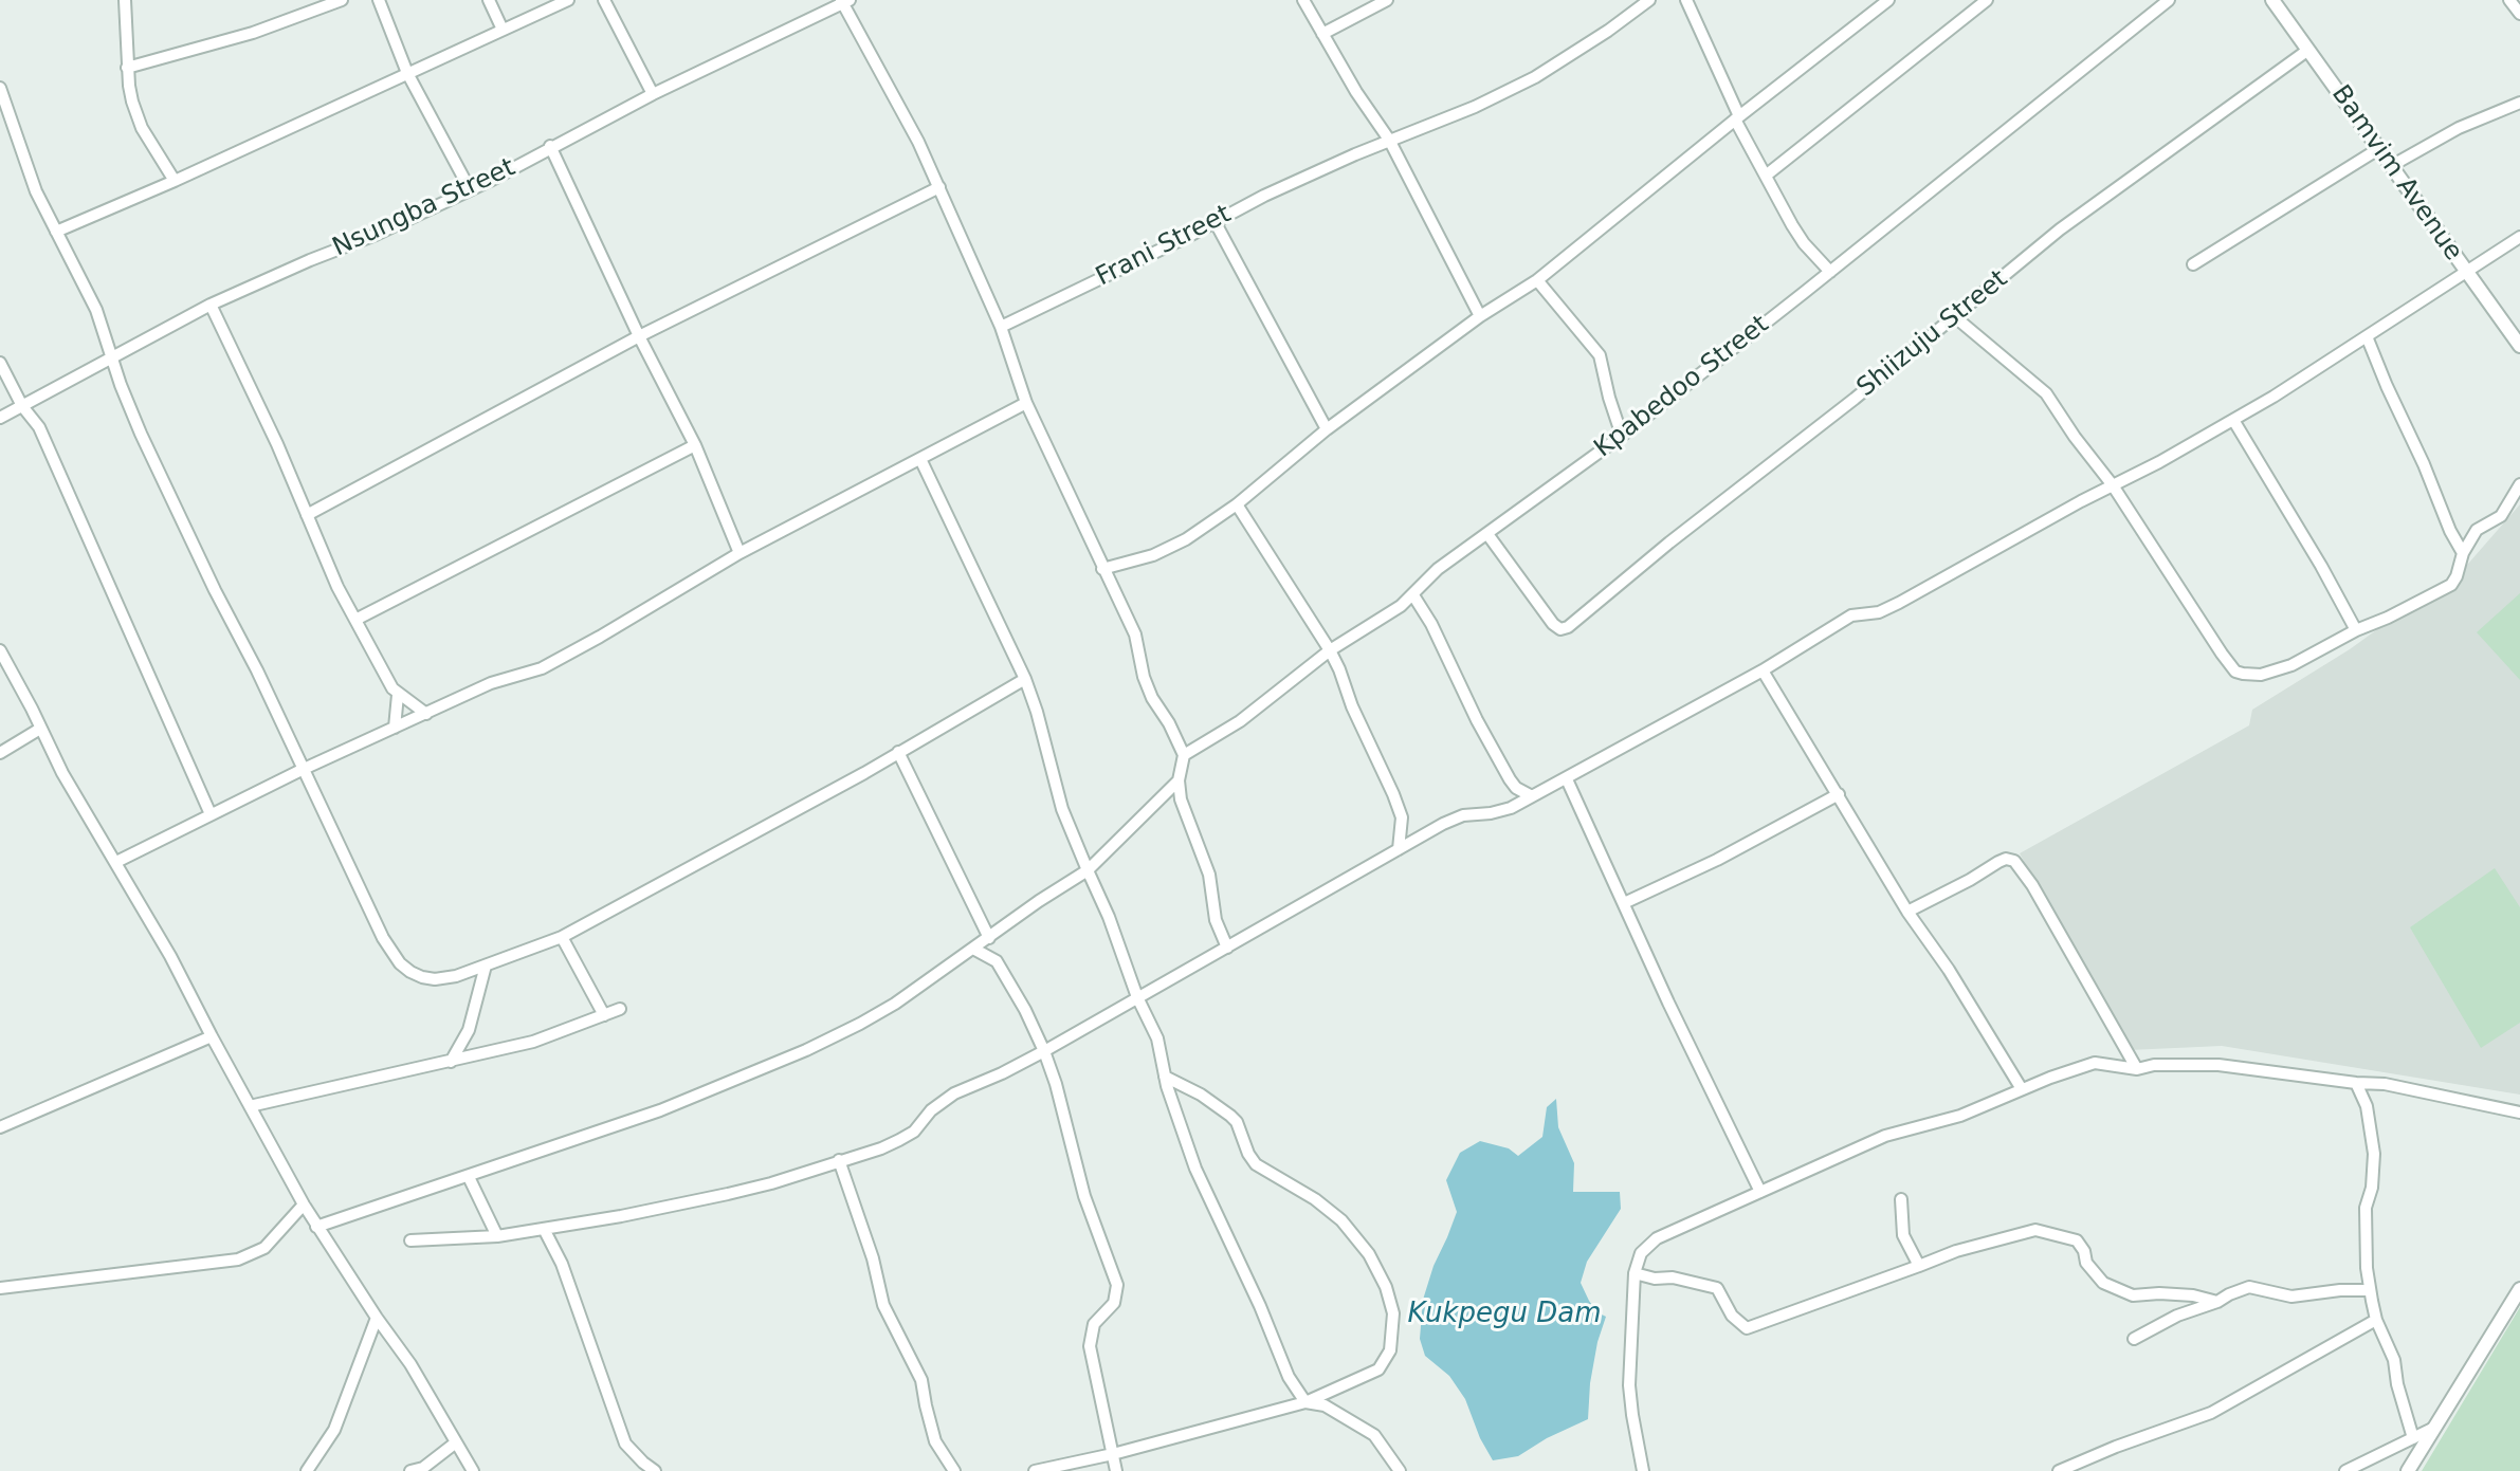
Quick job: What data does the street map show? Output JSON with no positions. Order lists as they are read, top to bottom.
{
  "streets": {
    "street": [
      "Bamvim Avenue",
      "Nsungba Street",
      "Frani Street",
      "Shiizuju Street",
      "Kpabedoo Street"
    ]
  },
  "crossings": [
    ["Bamvim Avenue", "Shiizuju Street"],
    ["Shiizuju Street", "Kpabedoo Street"]
  ],
  "water": ["Kukpegu Dam"]
}
